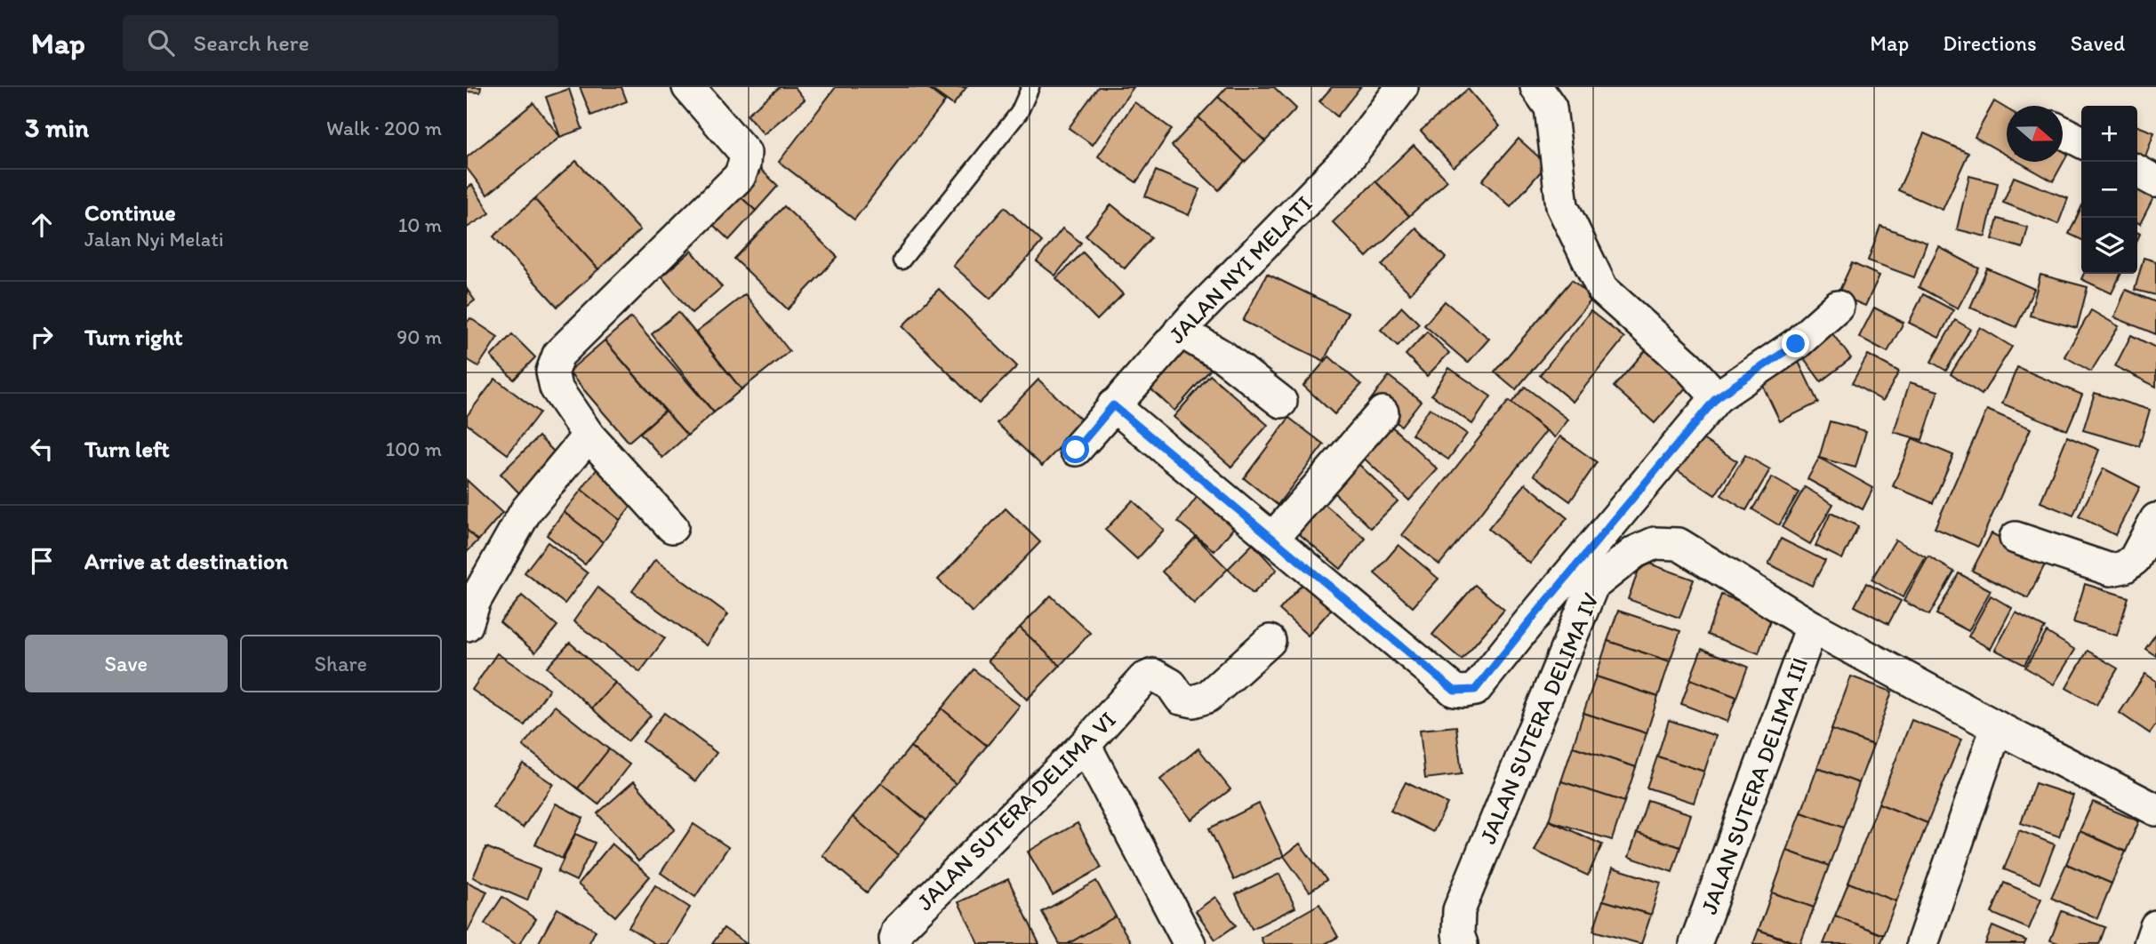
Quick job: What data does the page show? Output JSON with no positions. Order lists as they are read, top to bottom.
{
  "streets": {
    "street": [
      "JALAN NYI MELATI",
      "JALAN SUTERA DELIMA IV",
      "JALAN SUTERA DELIMA III",
      "JALAN SUTERA DELIMA VI"
    ]
  },
  "crossings": [
    ["JALAN SUTERA DELIMA IV", "JALAN SUTERA DELIMA III"]
  ],
  "north": "right",
  "page": {
    "header": "Map",
    "search": "Search here",
    "nav": ["Map", "Directions", "Saved"],
    "heading": ["3 min", "Walk · 200 m"],
    "map_buttons": ["+", "−"],
    "list": [
      ["Continue", "Jalan Nyi Melati", "10 m"],
      ["Turn right", "90 m"],
      ["Turn left", "100 m"],
      "Arrive at destination"
    ],
    "buttons": ["Save", "Share"]
  }
}
